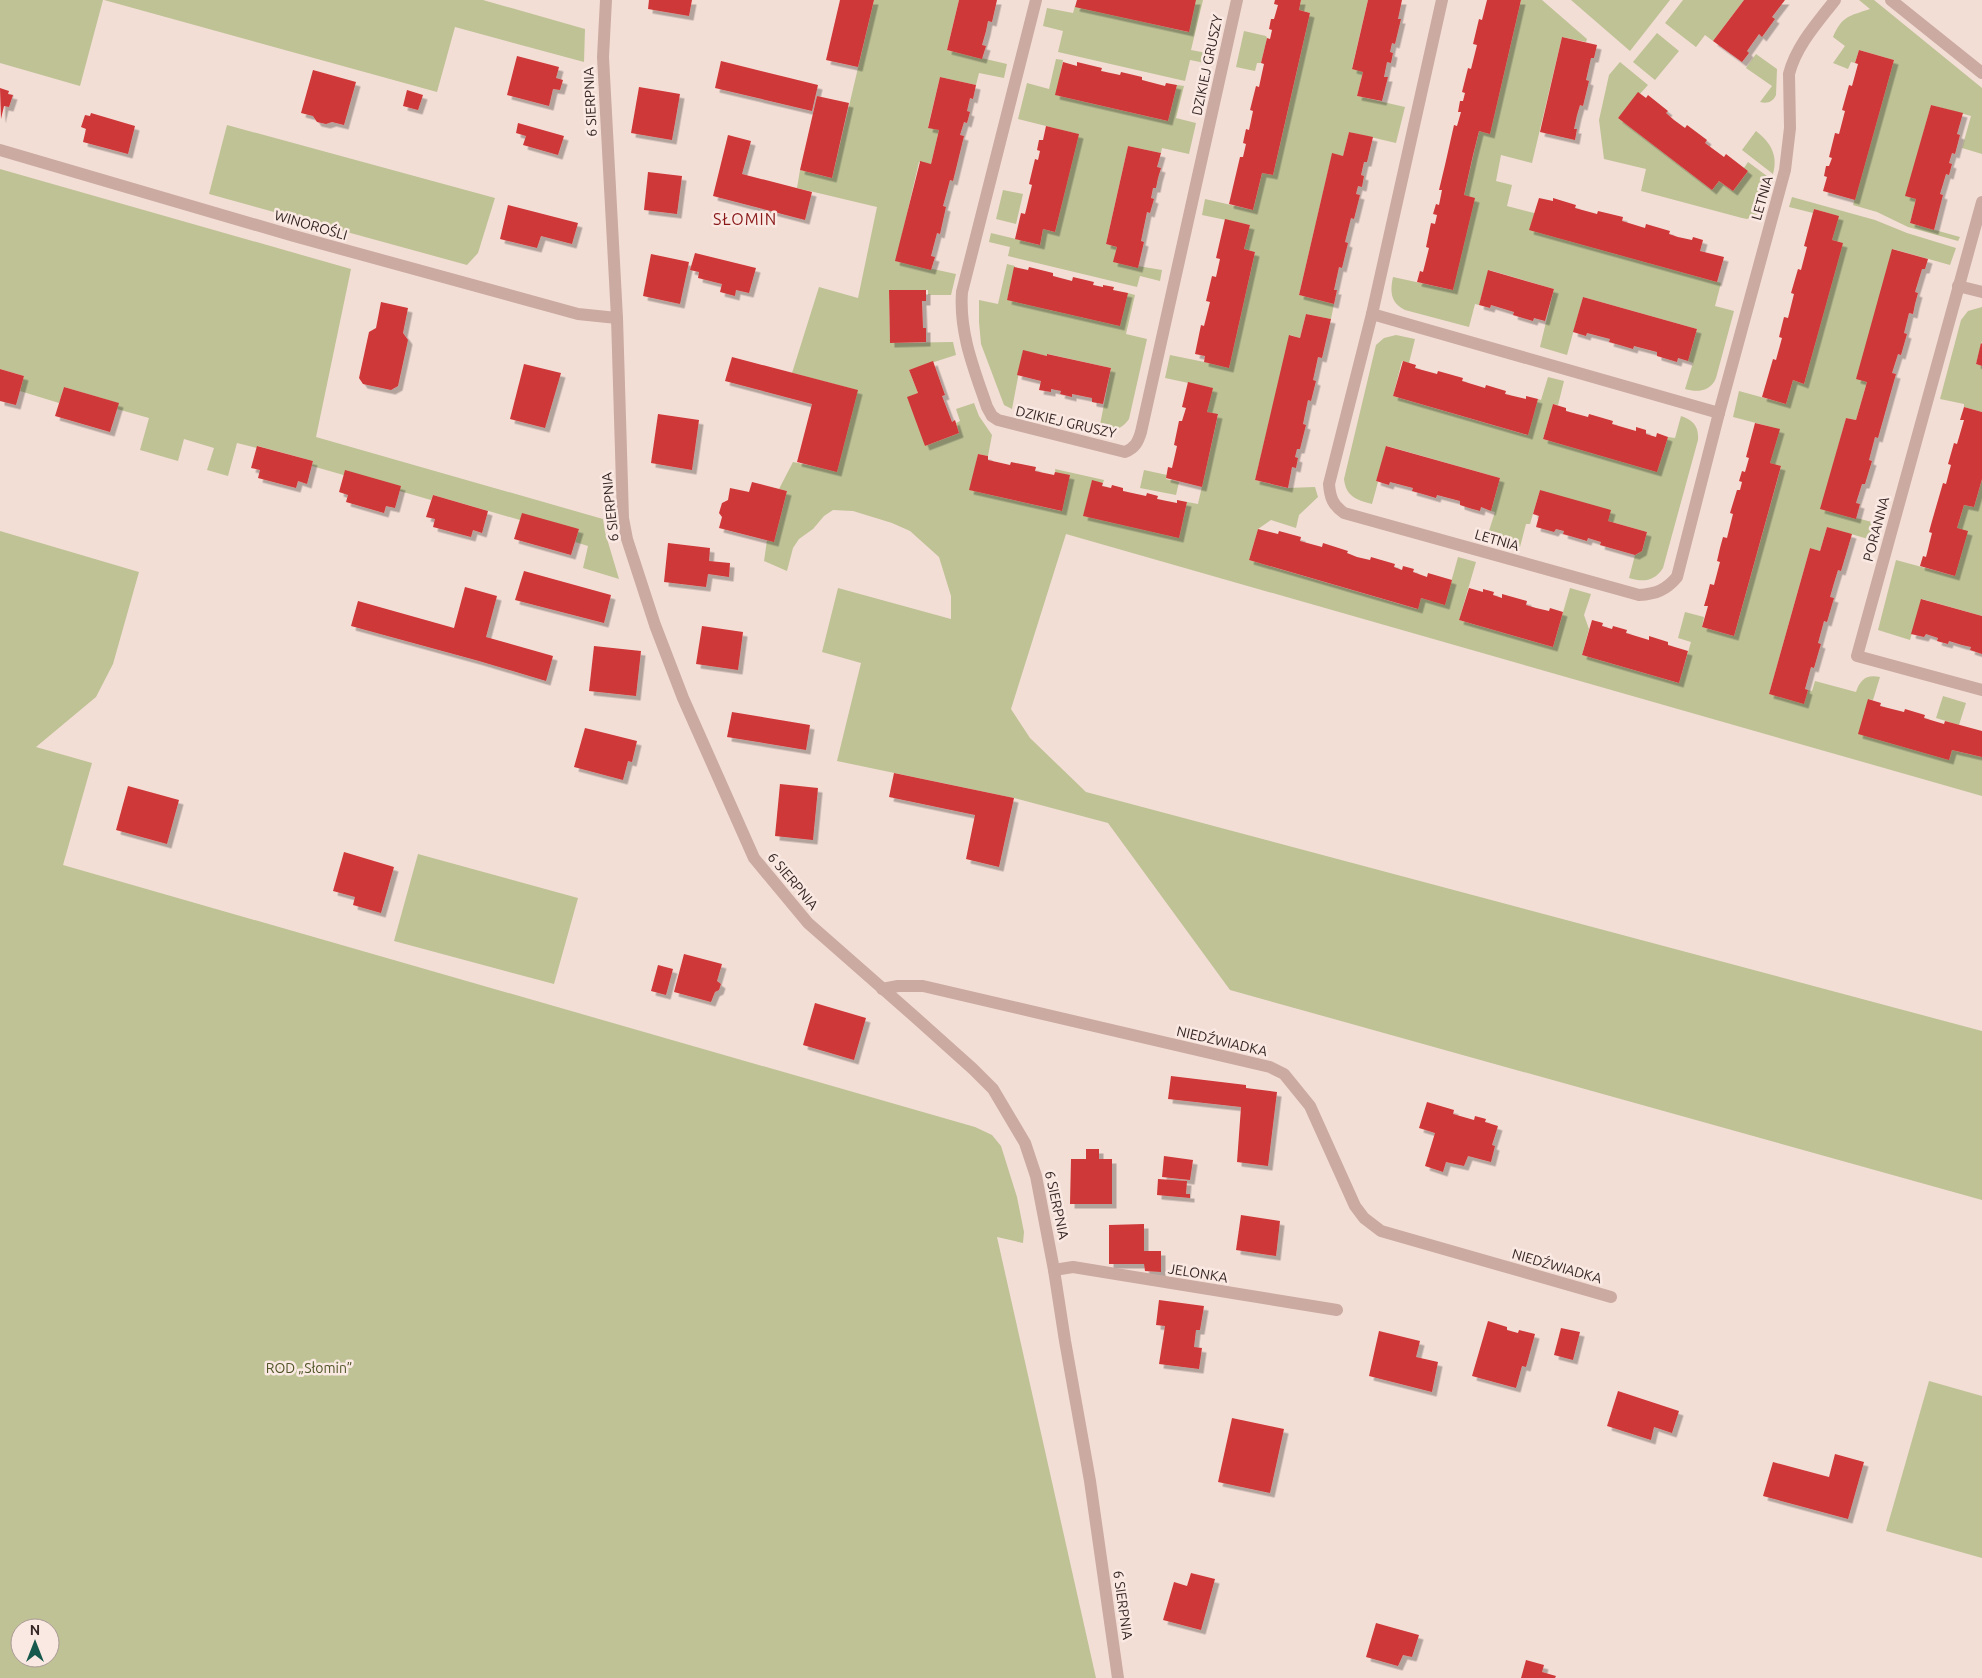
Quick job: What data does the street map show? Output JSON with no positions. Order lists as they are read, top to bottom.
{
  "streets": {
    "street": [
      "DZIKIEJ GRUSZY",
      "6 SIERPNIA",
      "LETNIA",
      "WINOROŚLI",
      "PORANNA",
      "NIEDŹWIADKA",
      "JELONKA"
    ]
  },
  "crossings": [
    ["6 SIERPNIA", "WINOROŚLI"],
    ["6 SIERPNIA", "NIEDŹWIADKA"],
    ["6 SIERPNIA", "JELONKA"]
  ],
  "districts": ["SŁOMIN"],
  "parks": ["ROD „Słomin”"],
  "north": "top"
}
